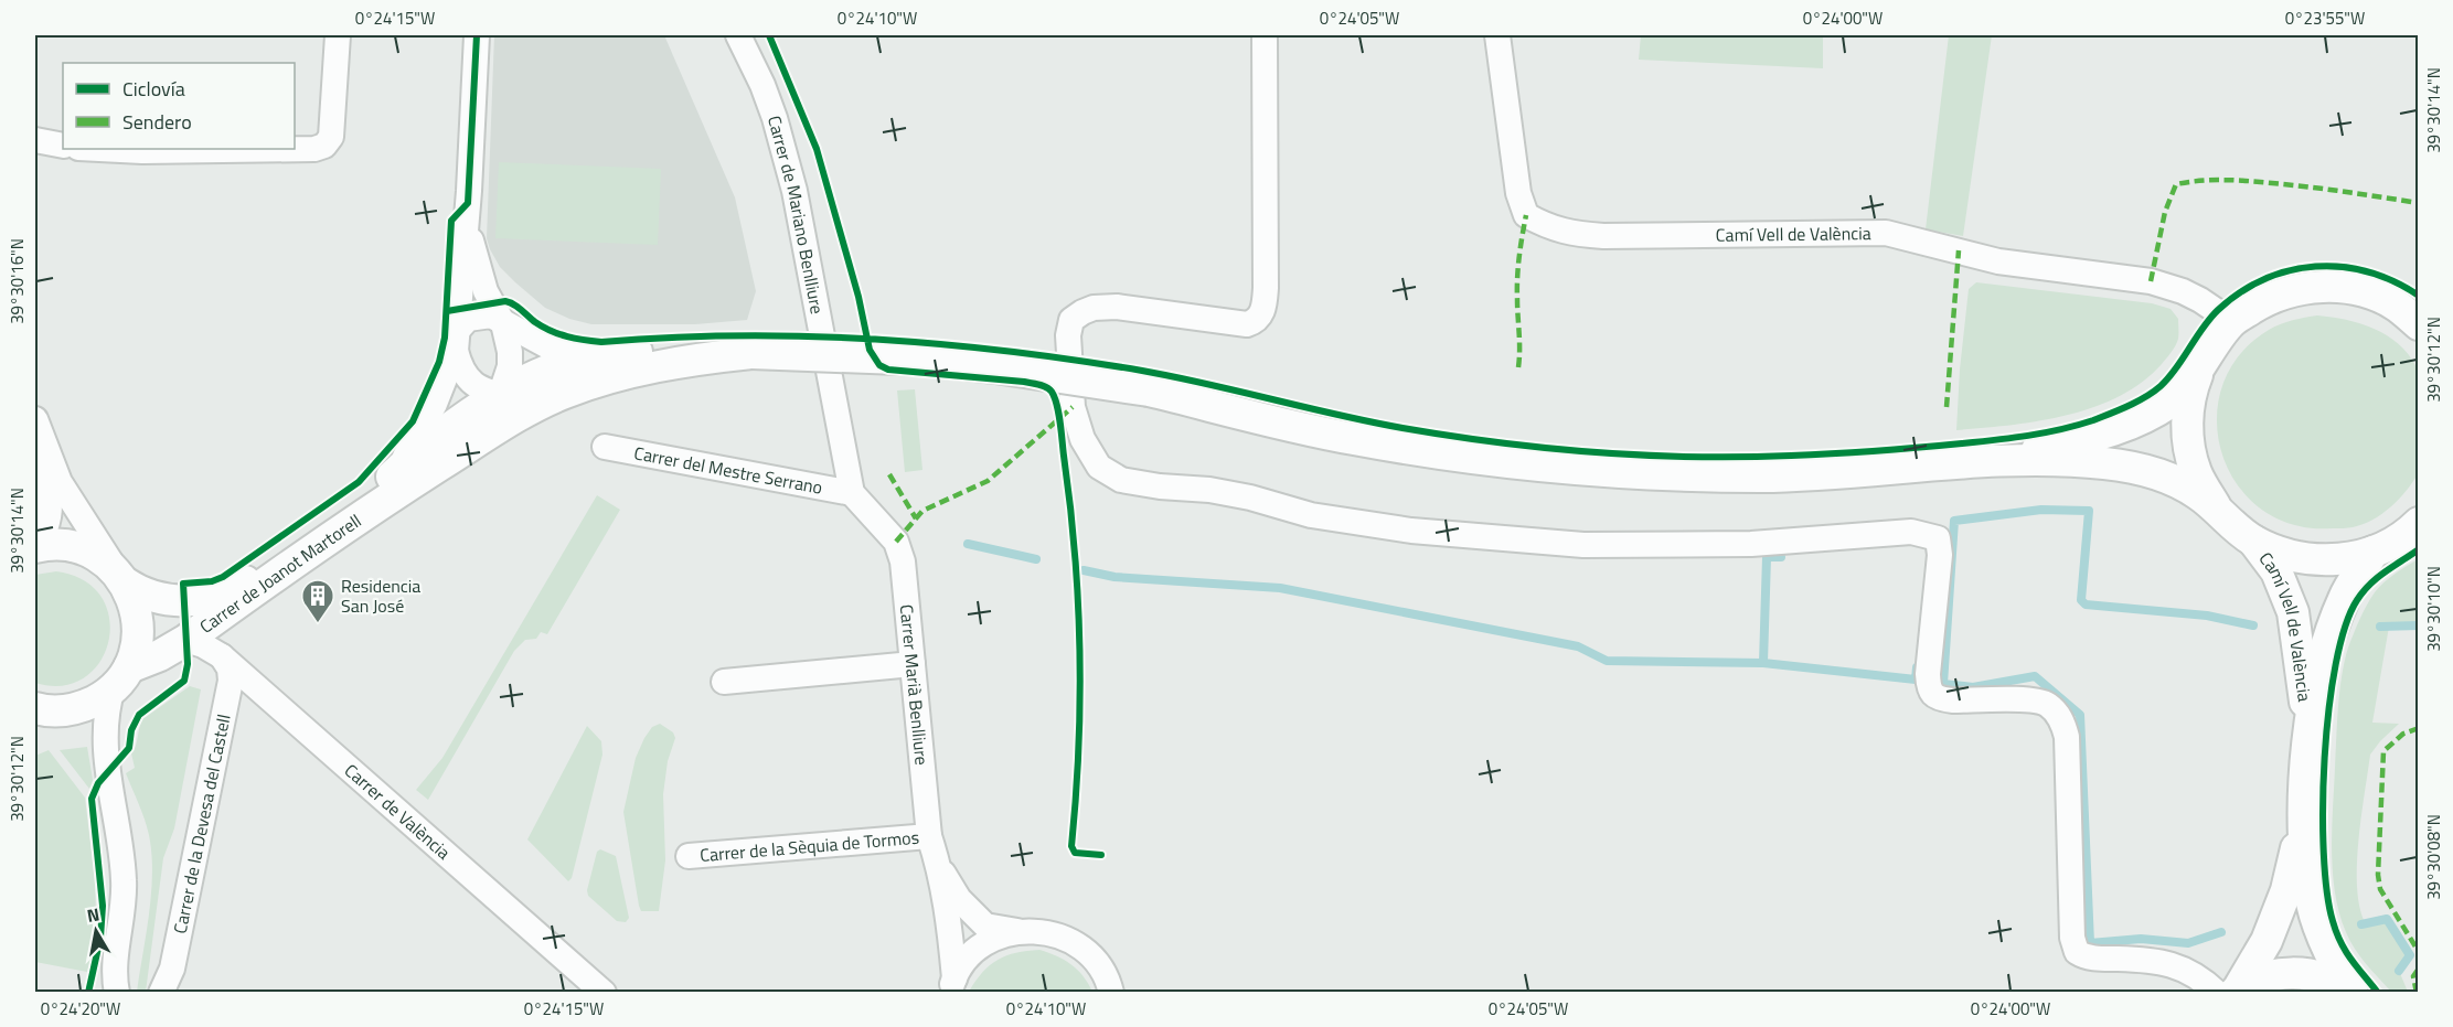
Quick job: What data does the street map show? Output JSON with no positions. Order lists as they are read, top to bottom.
{
  "streets": {
    "street": [
      "Carrer de Mariano Benlliure",
      "Camí Vell de València",
      "Carrer del Mestre Serrano",
      "Carrer de Joanot Martorell",
      "Carrer Marià Benlliure",
      "Carrer de València",
      "Carrer de la Devesa del Castell",
      "Carrer de la Sèquia de Tormos"
    ]
  },
  "crossings": [
    ["Carrer de Mariano Benlliure", "Carrer del Mestre Serrano"],
    ["Carrer de Mariano Benlliure", "Carrer Marià Benlliure"],
    ["Carrer de Joanot Martorell", "Carrer de València"],
    ["Carrer Marià Benlliure", "Carrer de la Sèquia de Tormos"],
    ["Carrer de València", "Carrer de la Devesa del Castell"]
  ],
  "places": {
    "building": ["Residencia San José"]
  },
  "legend": ["Ciclovía", "Sendero"],
  "north": "top",
  "coordinates": [
    "0°24'15\"W",
    "0°24'10\"W",
    "0°24'05\"W",
    "0°24'00\"W",
    "0°23'55\"W",
    "39°30'14\"N",
    "39°30'16\"N",
    "39°30'12\"N",
    "39°30'10\"N",
    "39°30'08\"N",
    "0°24'20\"W"
  ]
}
